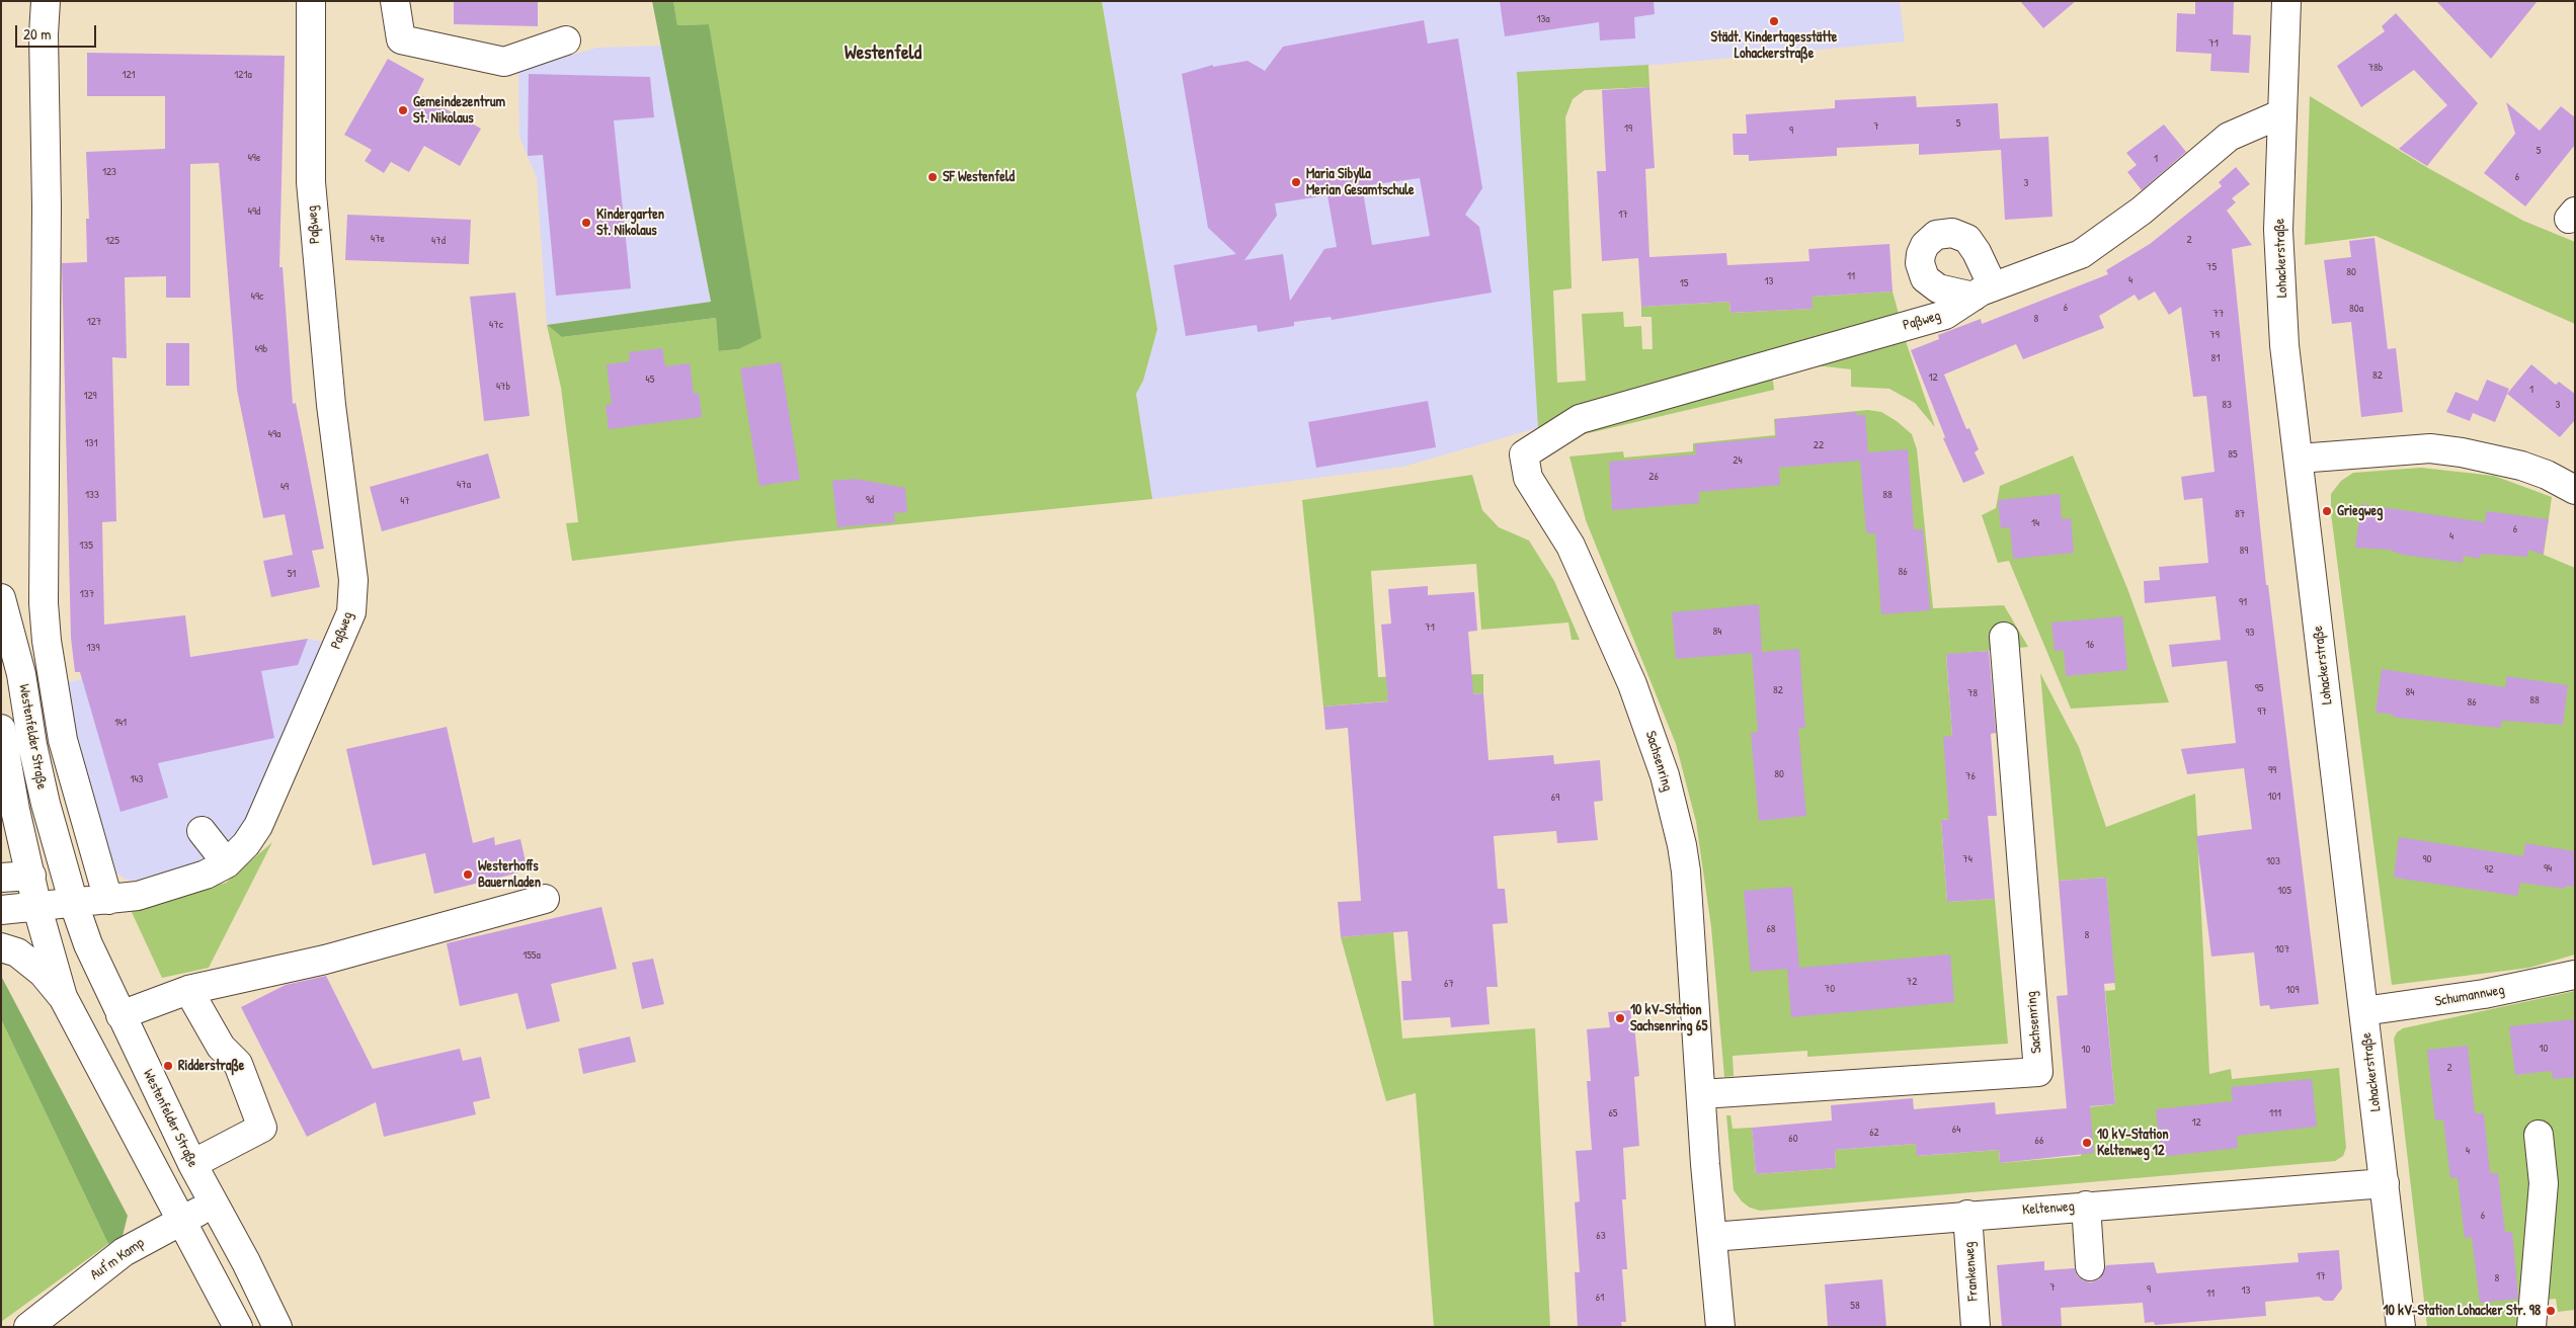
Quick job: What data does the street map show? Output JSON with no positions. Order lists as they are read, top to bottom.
{
  "streets": {
    "street": [
      "Paßweg",
      "Lohackerstraße",
      "Westenfelder Straße",
      "Sachsenring",
      "Schumannweg",
      "Keltenweg",
      "Auf'm Kamp",
      "Frankenweg"
    ]
  },
  "crossings": [
    ["Paßweg", "Lohackerstraße"],
    ["Paßweg", "Westenfelder Straße"],
    ["Paßweg", "Sachsenring"],
    ["Lohackerstraße", "Schumannweg"],
    ["Lohackerstraße", "Keltenweg"],
    ["Westenfelder Straße", "Auf'm Kamp"],
    ["Sachsenring", "Keltenweg"],
    ["Keltenweg", "Frankenweg"]
  ],
  "districts": ["Westenfeld"],
  "places": [
    "Städt. Kindertagesstätte Lohackerstraße",
    "Gemeindezentrum St. Nikolaus",
    "SF Westenfeld",
    "Maria Sibylla Merian Gesamtschule",
    "Kindergarten St. Nikolaus",
    "Griegweg",
    "Westerhoffs Bauernladen",
    "10 kV-Station Sachsenring 65",
    "Ridderstraße",
    "10 kV-Station Keltenweg 12",
    "10 kV-Station Lohacker Str. 98"
  ],
  "house_numbers": [
    "13a",
    "71",
    "78b",
    "121",
    "121a",
    "5",
    "7",
    "19",
    "9",
    "5",
    "49e",
    "1",
    "123",
    "6",
    "3",
    "49d",
    "17",
    "47e",
    "2",
    "125",
    "47d",
    "75",
    "80",
    "11",
    "4",
    "13",
    "15",
    "49c",
    "6",
    "80a",
    "77",
    "8",
    "127",
    "47c",
    "79",
    "49b",
    "81",
    "82",
    "12",
    "45",
    "47b",
    "1",
    "129",
    "83",
    "3",
    "49a",
    "131",
    "22",
    "85",
    "24",
    "26",
    "47a",
    "49",
    "133",
    "88",
    "9d",
    "47",
    "87",
    "14",
    "6",
    "4",
    "135",
    "89",
    "86",
    "51",
    "137",
    "91",
    "71",
    "84",
    "93",
    "16",
    "139",
    "95",
    "82",
    "84",
    "78",
    "88",
    "86",
    "97",
    "141",
    "99",
    "80",
    "76",
    "143",
    "101",
    "69",
    "74",
    "90",
    "103",
    "94",
    "92",
    "105",
    "68",
    "8",
    "107",
    "155a",
    "72",
    "67",
    "70",
    "109",
    "10",
    "10",
    "2",
    "65",
    "111",
    "12",
    "64",
    "62",
    "60",
    "66",
    "4",
    "6",
    "63",
    "17",
    "8",
    "7",
    "9",
    "13",
    "11",
    "61",
    "58"
  ],
  "scale_bar": "20 m"
}
